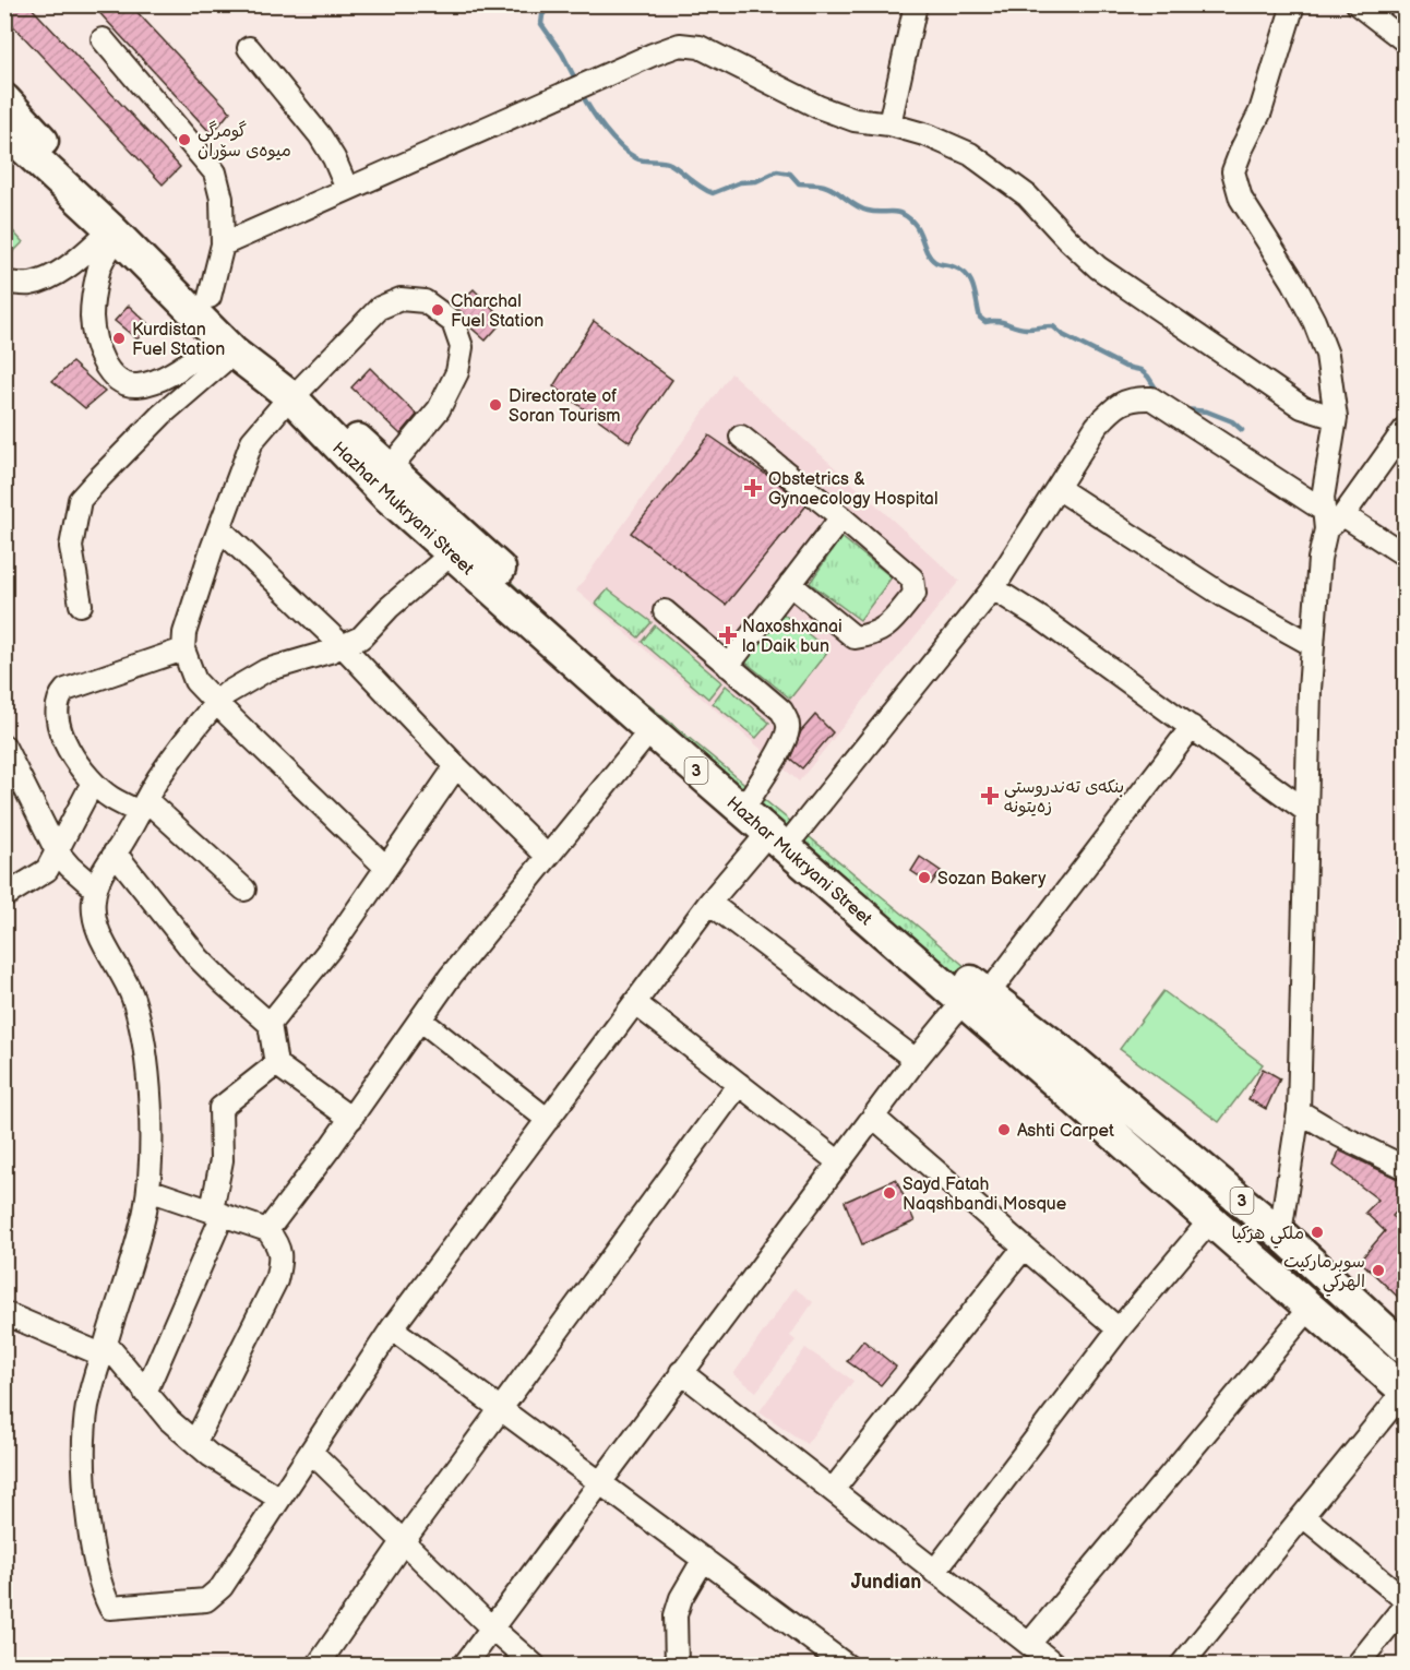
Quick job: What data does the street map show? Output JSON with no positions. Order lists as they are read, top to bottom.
{
  "streets": {
    "highway": ["Hazhar Mukryani Street", "3"]
  },
  "districts": ["Jundian"],
  "places": {
    "other": [
      "گومرگی میوەی سۆران",
      "Charchal Fuel Station",
      "Kurdistan Fuel Station",
      "Directorate of Soran Tourism",
      "Sozan Bakery",
      "Ashti Carpet",
      "Sayd Fatah Naqshbandi Mosque",
      "ملكي هركيا",
      "سوبرماركيت الهركي"
    ],
    "health": ["Obstetrics & Gynaecology Hospital", "Naxoshxanai la Daik bun", "بنکەی تەندروستی زەیتونە"]
  }
}
